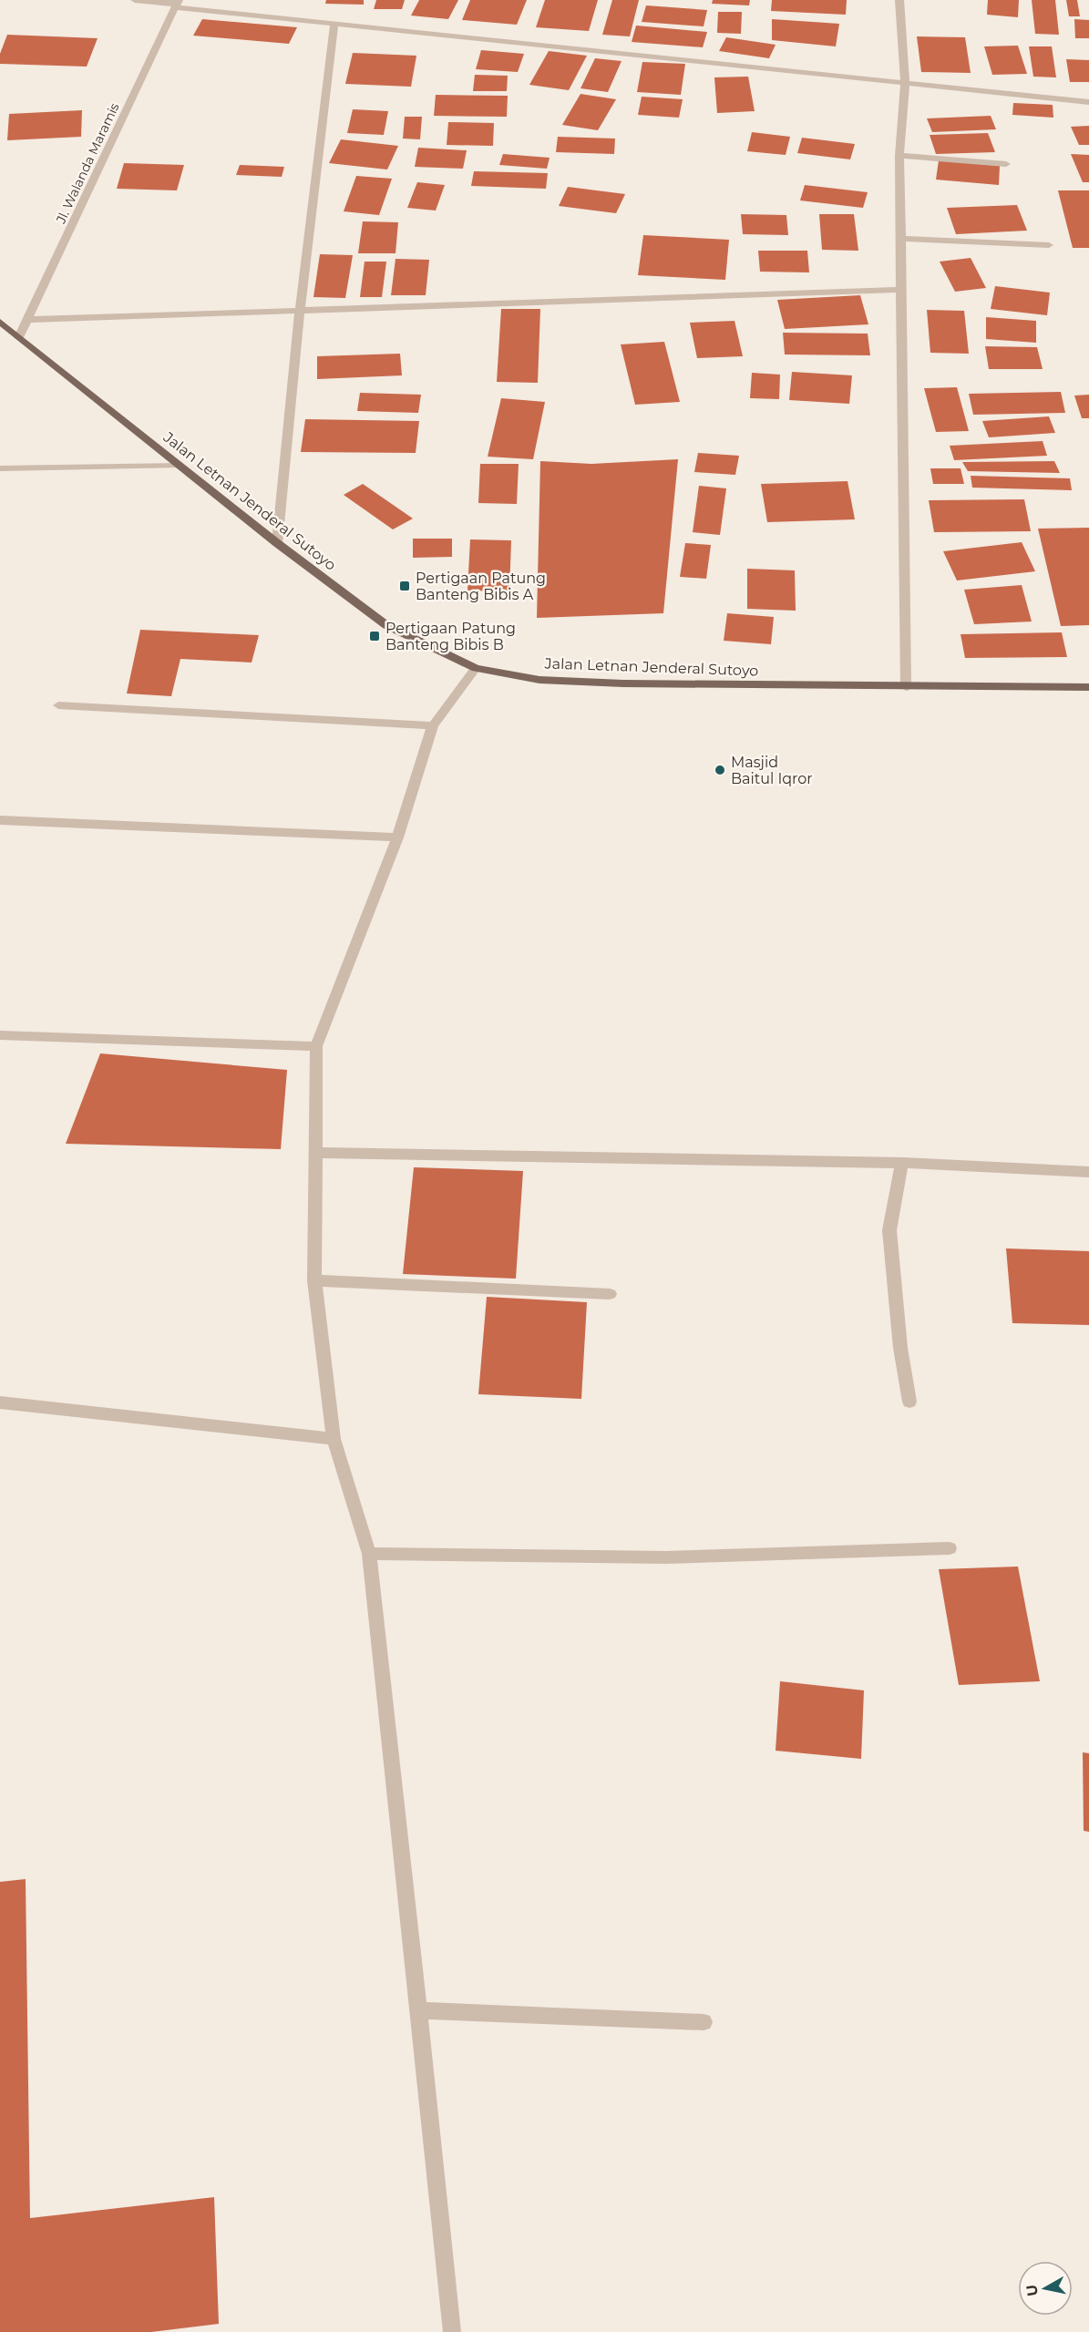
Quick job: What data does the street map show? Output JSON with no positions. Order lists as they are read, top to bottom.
{
  "streets": {
    "main road": ["Jalan Letnan Jenderal Sutoyo"],
    "street": ["Jl. Walanda Maramis"]
  },
  "crossings": [
    ["Jl. Walanda Maramis", "Jalan Letnan Jenderal Sutoyo"]
  ],
  "places": {
    "transit": ["Pertigaan Patung Banteng Bibis A", "Pertigaan Patung Banteng Bibis B"],
    "other": ["Masjid Baitul Iqror"]
  },
  "north": "left"
}
